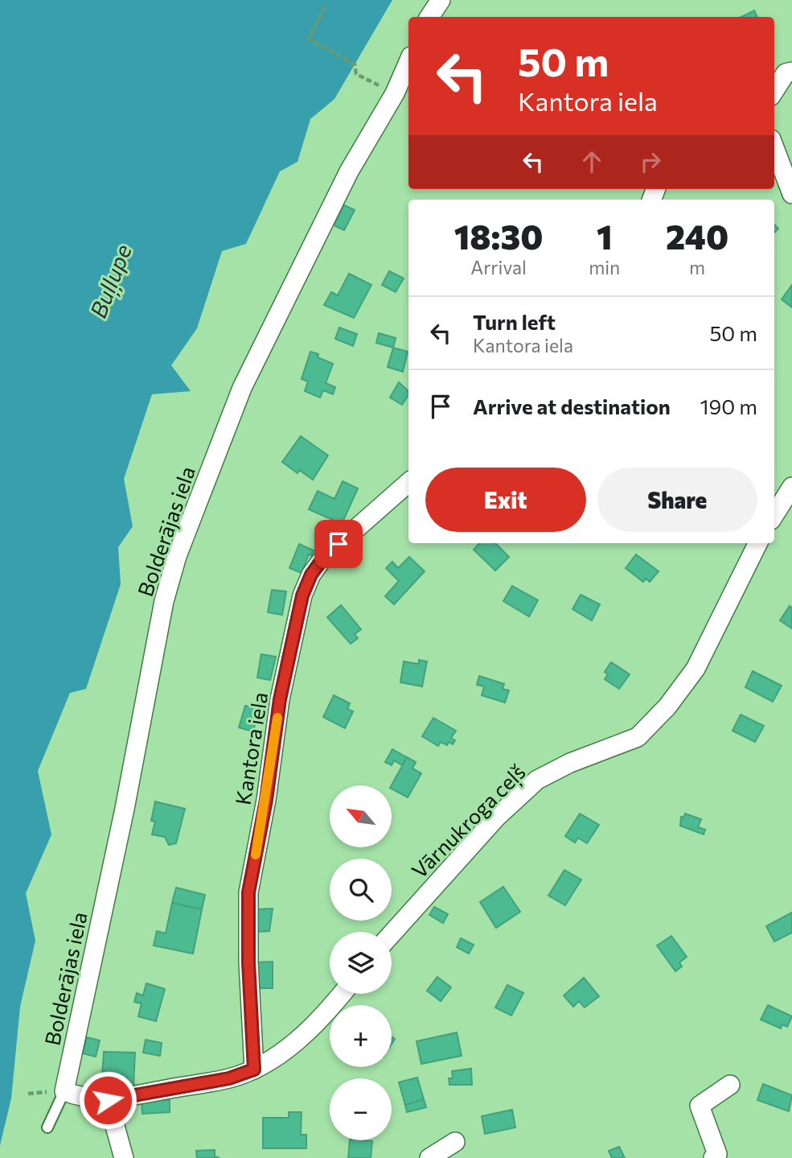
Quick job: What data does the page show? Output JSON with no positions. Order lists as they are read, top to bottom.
{
  "streets": {
    "street": ["Bolderājas iela", "Kantora iela", "Vārnukroga ceļš"]
  },
  "water": ["Buļļupe"],
  "north": "top left",
  "page": {
    "turn": ["50 m", "Kantora iela"],
    "eta": [
      "18:30",
      "Arrival",
      "1",
      "min",
      "240",
      "m"
    ],
    "list": [
      {
        "name": "Turn left",
        "note": "Kantora iela",
        "value": "50 m"
      },
      {
        "name": "Arrive at destination",
        "value": "190 m"
      }
    ],
    "buttons": ["Exit", "Share"],
    "map_buttons": ["+", "−"]
  }
}
